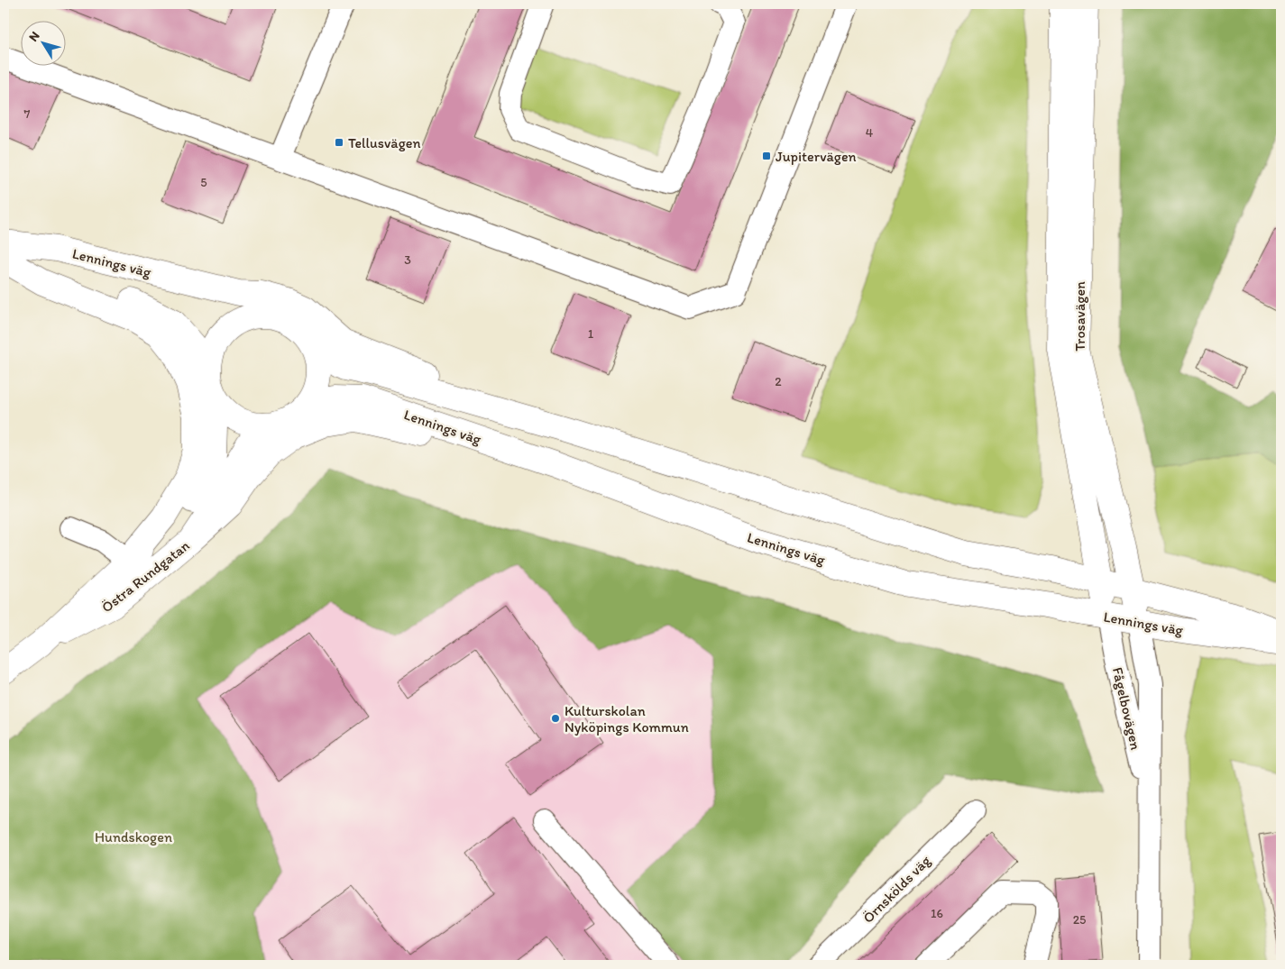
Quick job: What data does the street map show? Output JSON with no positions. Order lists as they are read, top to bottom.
{
  "streets": {
    "main road": ["Lennings väg", "Trosavägen", "Östra Rundgatan"],
    "street": ["Fågelbovägen", "Örnskölds väg"]
  },
  "crossings": [
    ["Lennings väg", "Trosavägen"],
    ["Lennings väg", "Östra Rundgatan"],
    ["Lennings väg", "Fågelbovägen"],
    ["Trosavägen", "Fågelbovägen"]
  ],
  "parks": ["Hundskogen"],
  "places": {
    "transit": ["Tellusvägen", "Jupitervägen"],
    "other": ["Kulturskolan Nyköpings Kommun"]
  },
  "house_numbers": [
    "7",
    "4",
    "5",
    "3",
    "1",
    "2",
    "16",
    "25"
  ],
  "north": "top left"
}
